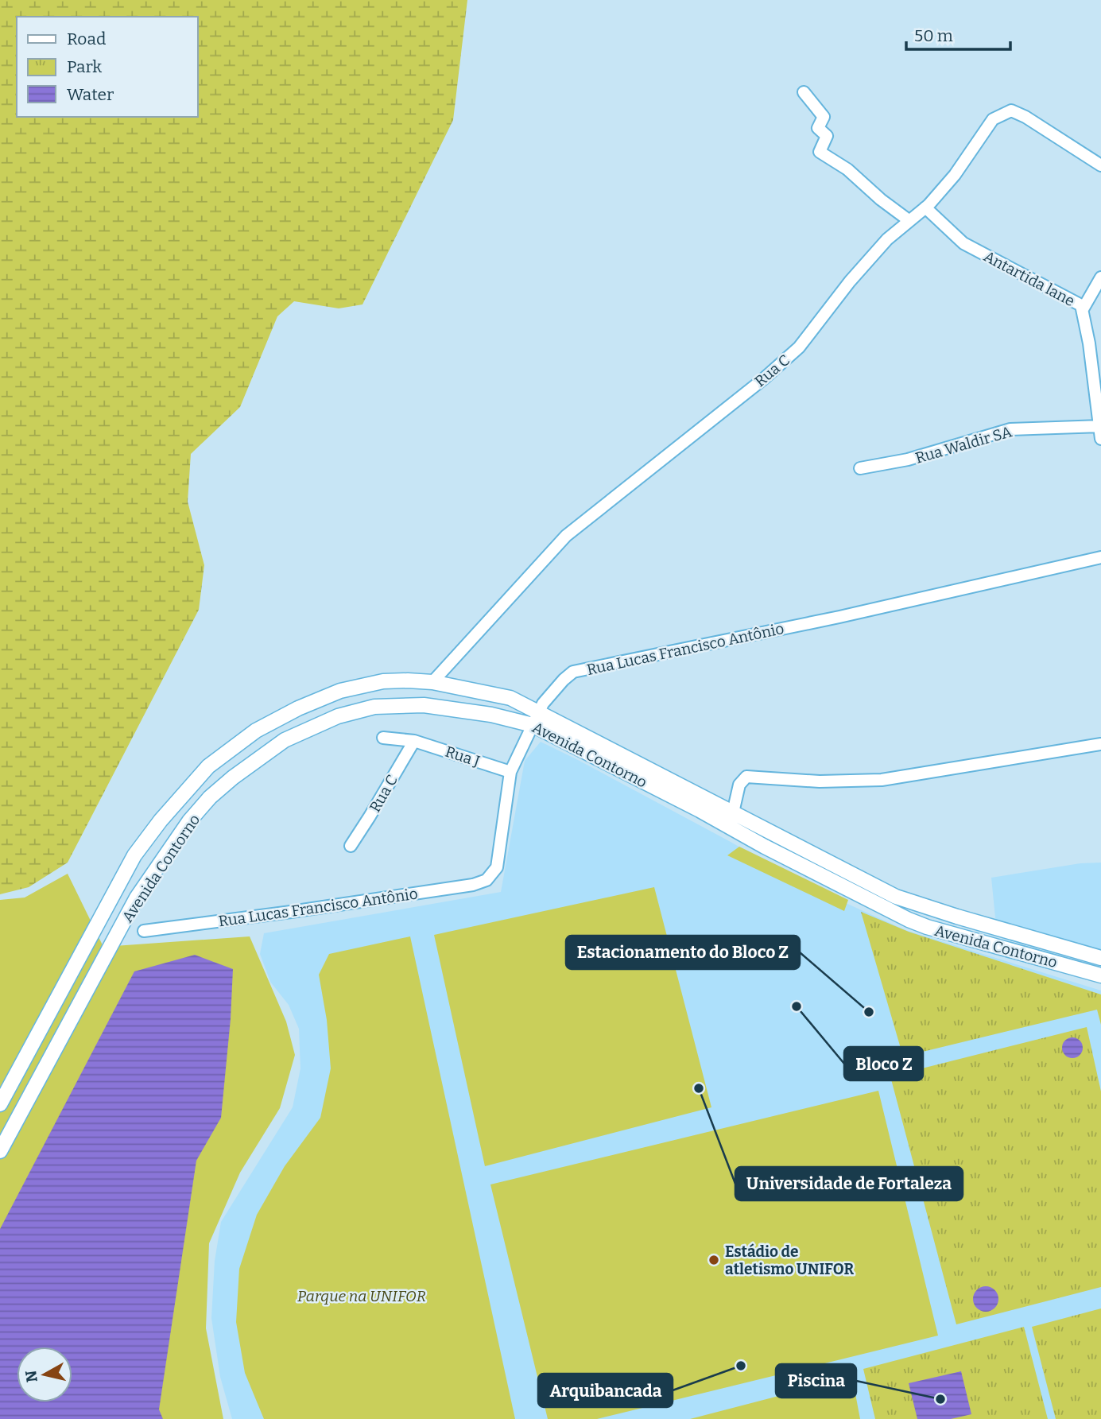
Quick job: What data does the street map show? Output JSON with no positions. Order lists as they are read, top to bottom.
{
  "streets": {
    "street": [
      "Antartida lane",
      "Rua C",
      "Rua Waldir SA",
      "Rua Lucas Francisco Antônio",
      "Avenida Contorno",
      "Rua J"
    ]
  },
  "crossings": [
    ["Antartida lane", "Rua C"],
    ["Antartida lane", "Rua Waldir SA"],
    ["Rua C", "Avenida Contorno"],
    ["Rua C", "Rua J"],
    ["Rua Lucas Francisco Antônio", "Avenida Contorno"],
    ["Rua Lucas Francisco Antônio", "Rua J"]
  ],
  "parks": ["Parque na UNIFOR"],
  "places": [
    "Bloco Z",
    "Estacionamento do Bloco Z",
    "Universidade de Fortaleza",
    "Estádio de atletismo UNIFOR",
    "Arquibancada",
    "Piscina"
  ],
  "legend": ["Road", "Park", "Water"],
  "scale_bar": "50 m",
  "north": "left"
}
